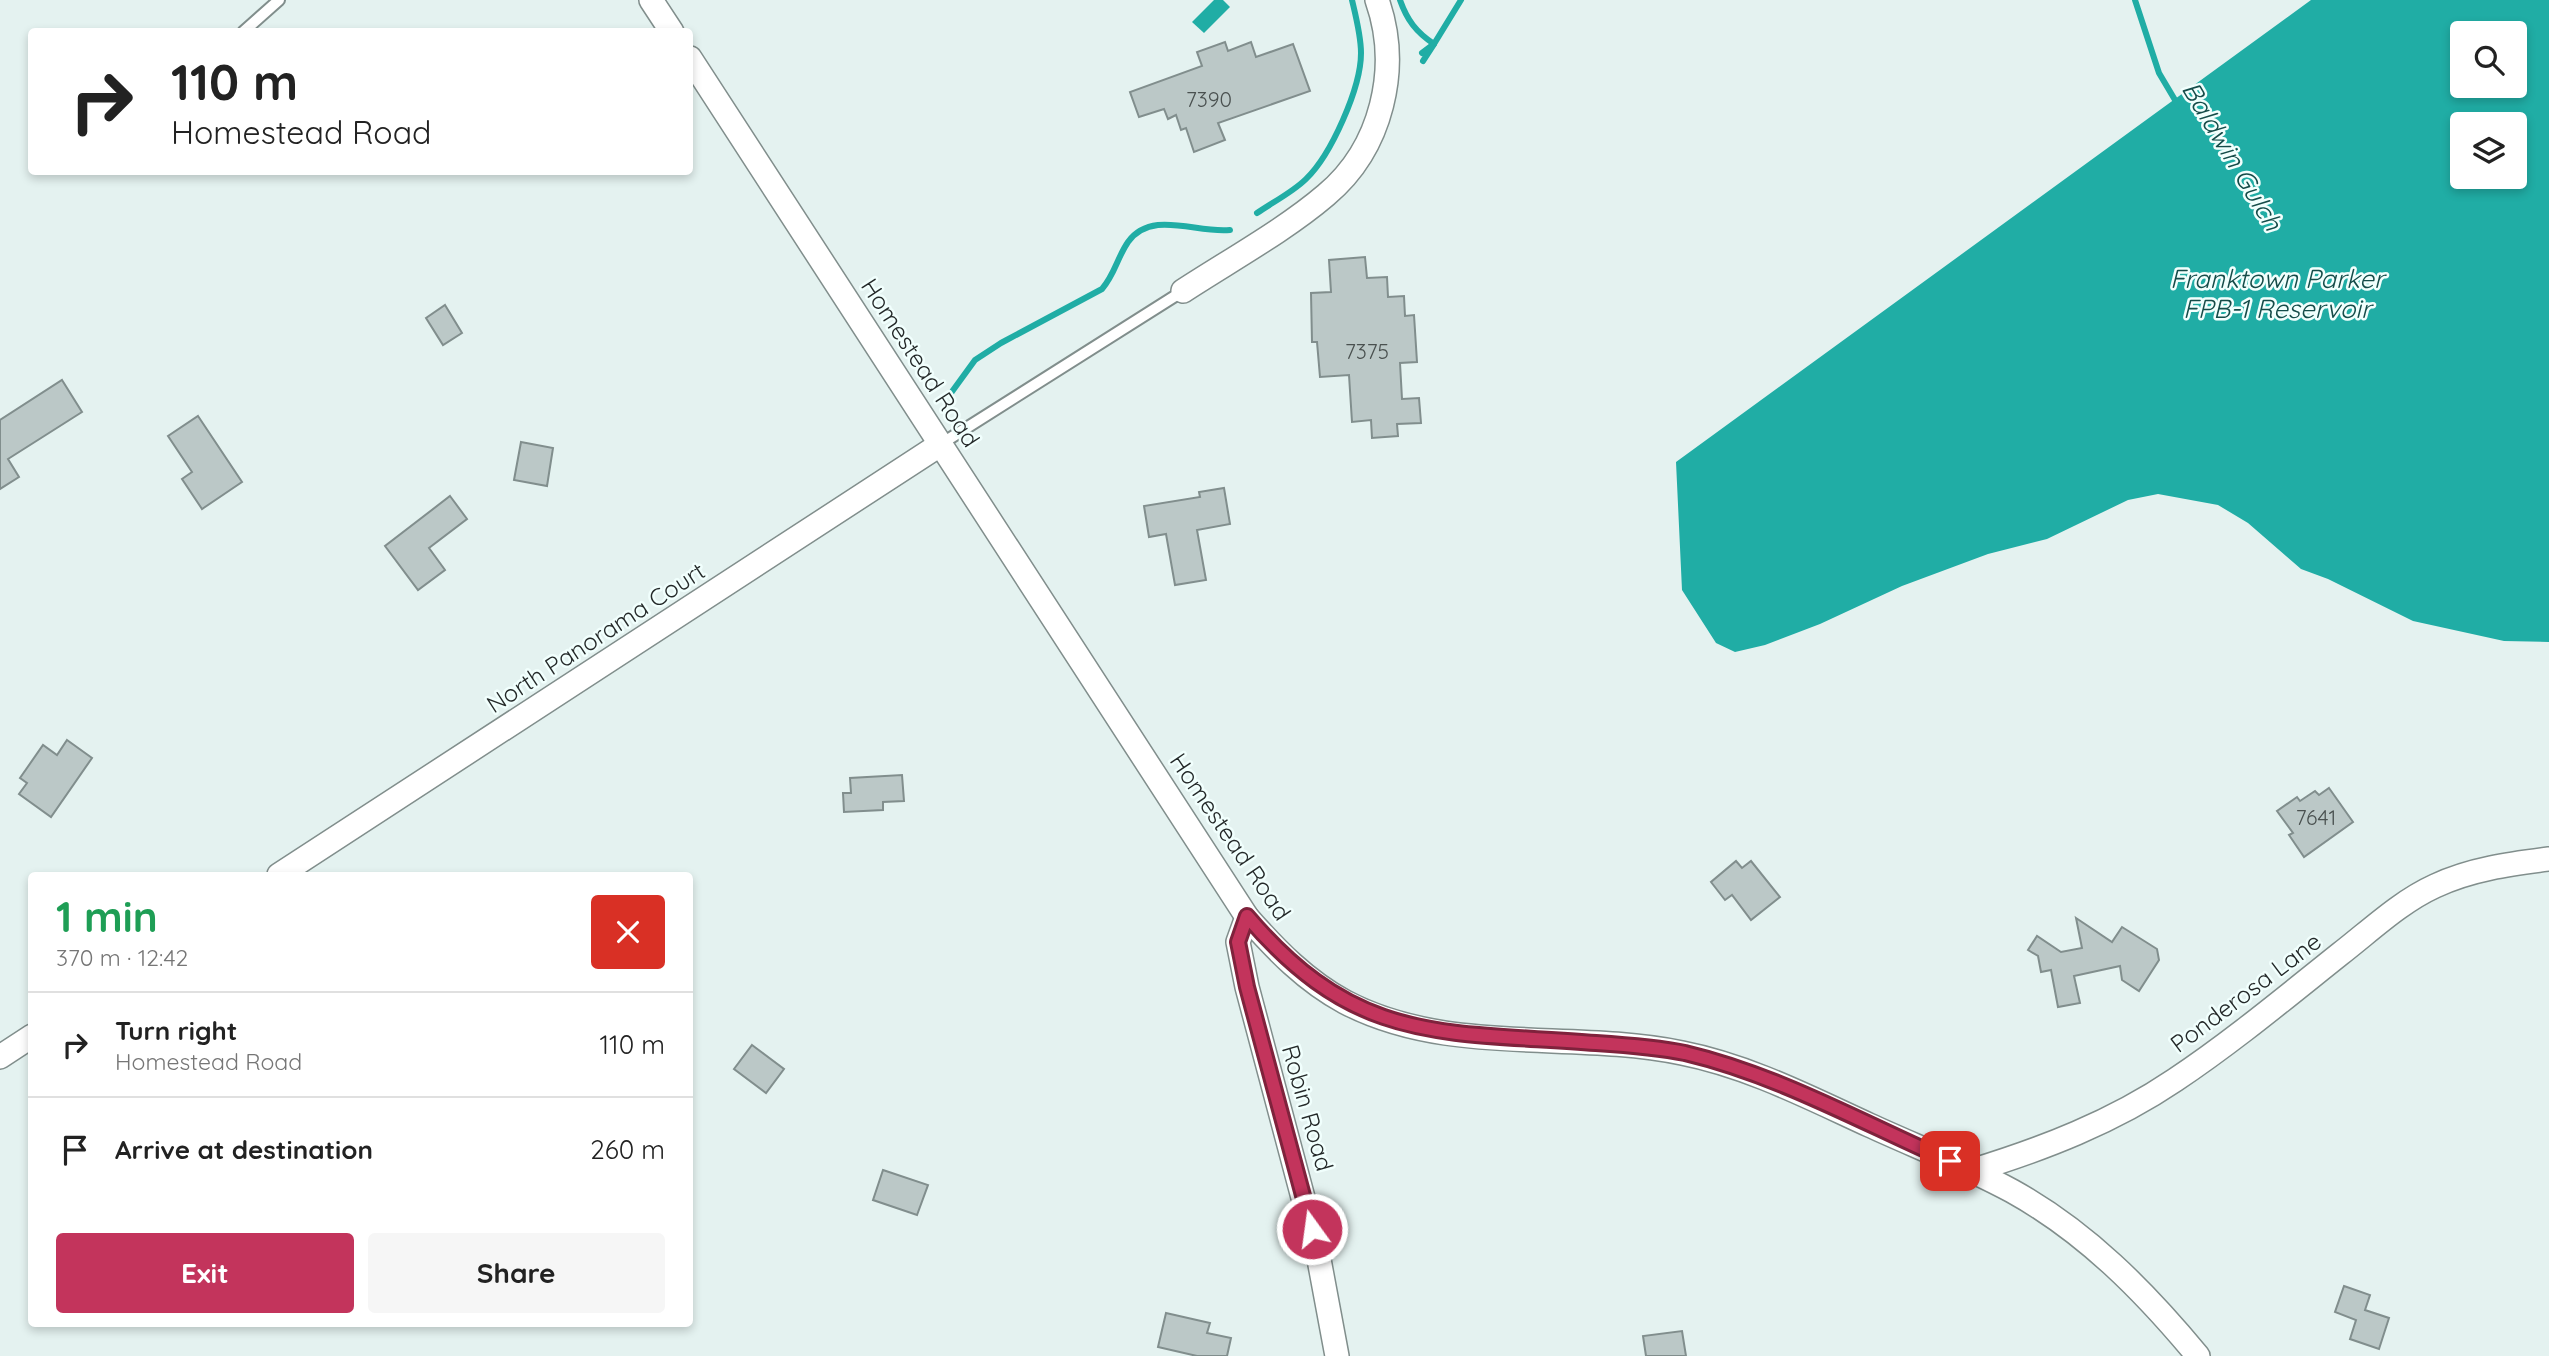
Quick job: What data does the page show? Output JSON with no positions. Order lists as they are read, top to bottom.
{
  "streets": {
    "street": [
      "Homestead Road",
      "North Panorama Court",
      "Ponderosa Lane",
      "Robin Road"
    ]
  },
  "crossings": [
    ["Homestead Road", "North Panorama Court"],
    ["Homestead Road", "Ponderosa Lane"],
    ["Homestead Road", "Robin Road"]
  ],
  "water": ["Baldwin Gulch", "Franktown Parker FPB-1 Reservoir"],
  "house_numbers": ["7390", "7375", "7641"],
  "page": {
    "turn": ["110 m", "Homestead Road"],
    "heading": ["1 min", "370 m · 12:42"],
    "list": [
      {
        "name": "Turn right",
        "note": "Homestead Road",
        "value": "110 m"
      },
      {
        "name": "Arrive at destination",
        "value": "260 m"
      }
    ],
    "buttons": ["Exit", "Share"]
  }
}
